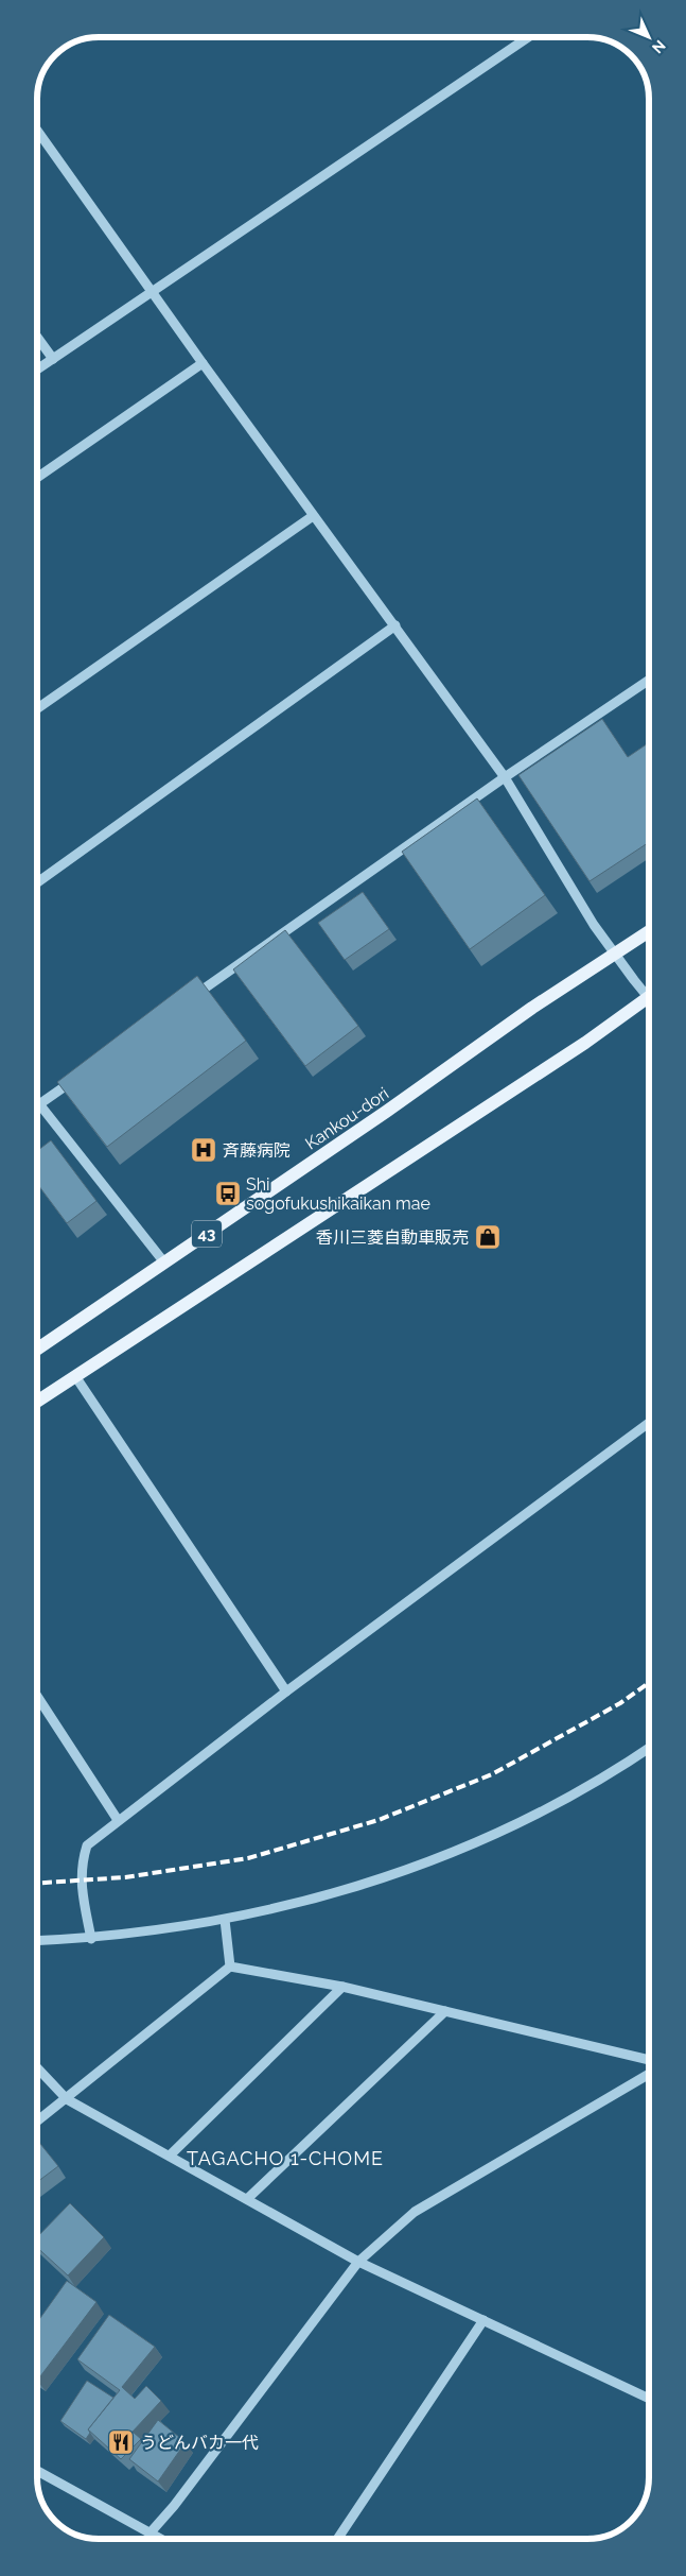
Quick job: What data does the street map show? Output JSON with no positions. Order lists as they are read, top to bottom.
{
  "streets": {
    "main road": ["Kankou-dori", "43"]
  },
  "districts": ["TAGACHO 1-CHOME"],
  "places": {
    "hospital": ["斉藤病院"],
    "bus stop": ["Shi sogofukushikaikan mae"],
    "shop": ["香川三菱自動車販売"],
    "restaurant": ["うどんバカ一代"]
  },
  "north": "bottom right"
}
